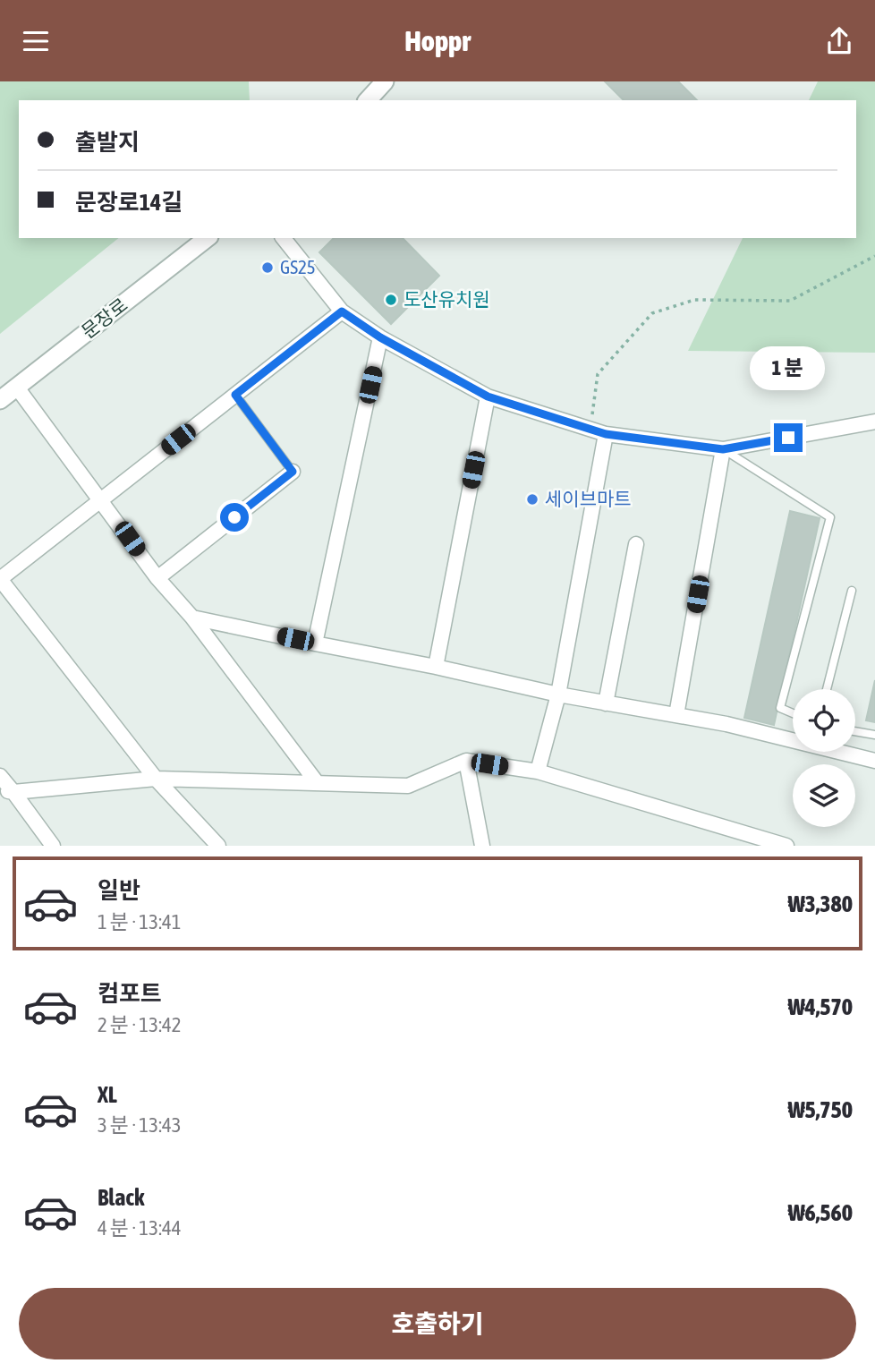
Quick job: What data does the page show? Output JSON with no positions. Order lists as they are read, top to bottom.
{
  "streets": {
    "street": ["문장로"]
  },
  "places": ["GS25", "도산유치원", "세이브마트"],
  "page": {
    "header": "Hoppr",
    "banner": ["출발지", "문장로14길"],
    "bubble": "1 분",
    "list": [
      {
        "name": "일반",
        "note": "1 분 · 13:41",
        "value": "₩3,380"
      },
      {
        "name": "컴포트",
        "note": "2 분 · 13:42",
        "value": "₩4,570"
      },
      {
        "name": "XL",
        "note": "3 분 · 13:43",
        "value": "₩5,750"
      },
      {
        "name": "Black",
        "note": "4 분 · 13:44",
        "value": "₩6,560"
      }
    ],
    "buttons": "호출하기"
  }
}
